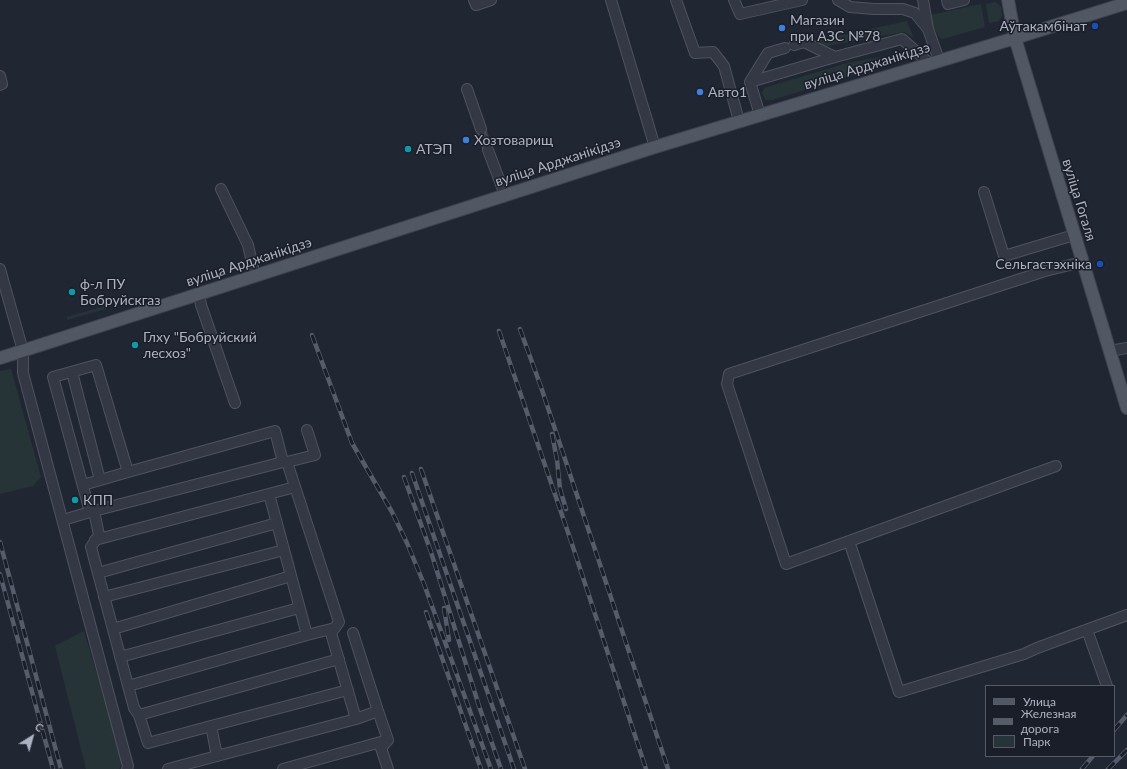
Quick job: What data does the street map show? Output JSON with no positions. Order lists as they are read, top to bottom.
{
  "streets": {
    "main road": ["вуліца Арджанікідзэ", "вуліца Гогаля"]
  },
  "crossings": [
    ["вуліца Арджанікідзэ", "вуліца Гогаля"]
  ],
  "places": [
    "Аўтакамбінат",
    "Магазин при АЗС №78",
    "Авто1",
    "Хозтоварищ",
    "АТЭП",
    "Сельгастэхніка",
    "ф-л ПУ Бобруйскгаз",
    "Глху \"Бобруйский лесхоз\"",
    "КПП"
  ],
  "legend": ["Улица", "Железная дорога", "Парк"],
  "north": "top right"
}
